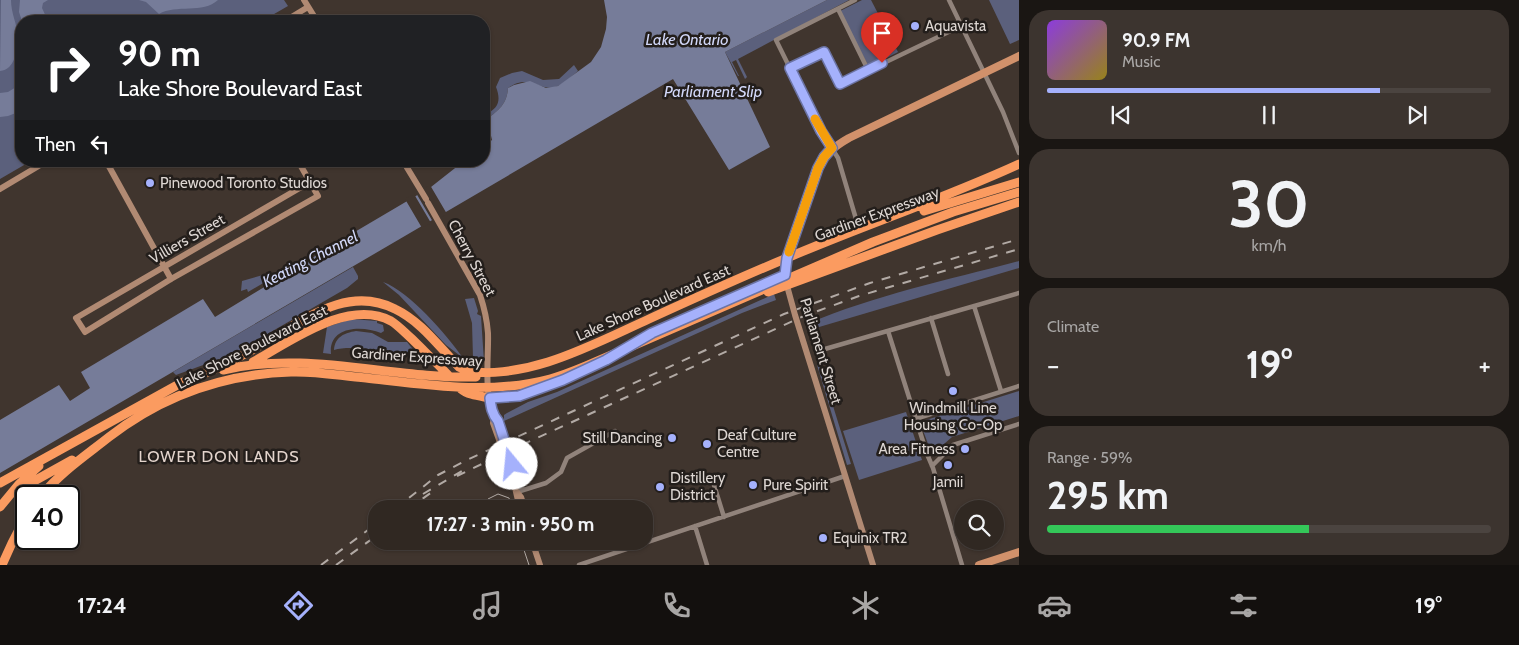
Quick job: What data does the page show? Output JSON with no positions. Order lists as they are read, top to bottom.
{
  "streets": {
    "highway": ["Gardiner Expressway", "Lake Shore Boulevard East"],
    "main road": ["Parliament Street"],
    "street": ["Villiers Street", "Cherry Street"]
  },
  "crossings": [
    ["Cherry Street", "Lake Shore Boulevard East"],
    ["Lake Shore Boulevard East", "Parliament Street"]
  ],
  "districts": ["LOWER DON LANDS"],
  "water": ["Lake Ontario", "Parliament Slip", "Keating Channel"],
  "places": [
    "Aquavista",
    "Pinewood Toronto Studios",
    "Windmill Line Housing Co-Op",
    "Still Dancing",
    "Deaf Culture Centre",
    "Area Fitness",
    "Jamii",
    "Pure Spirit",
    "Distillery District",
    "Equinix TR2"
  ],
  "page": {
    "turn": ["90 m", "Lake Shore Boulevard East"],
    "song": ["90.9 FM", "Music"],
    "then": "Then",
    "tile": [
      ["30", "km/h"],
      "Climate",
      ["Range · 59%", "295 km"]
    ],
    "heat": ["−", "19°", "+"],
    "limit": "40",
    "trip": "17:27 · 3 min · 950 m",
    "tabs": ["17:24", "19°"]
  }
}
